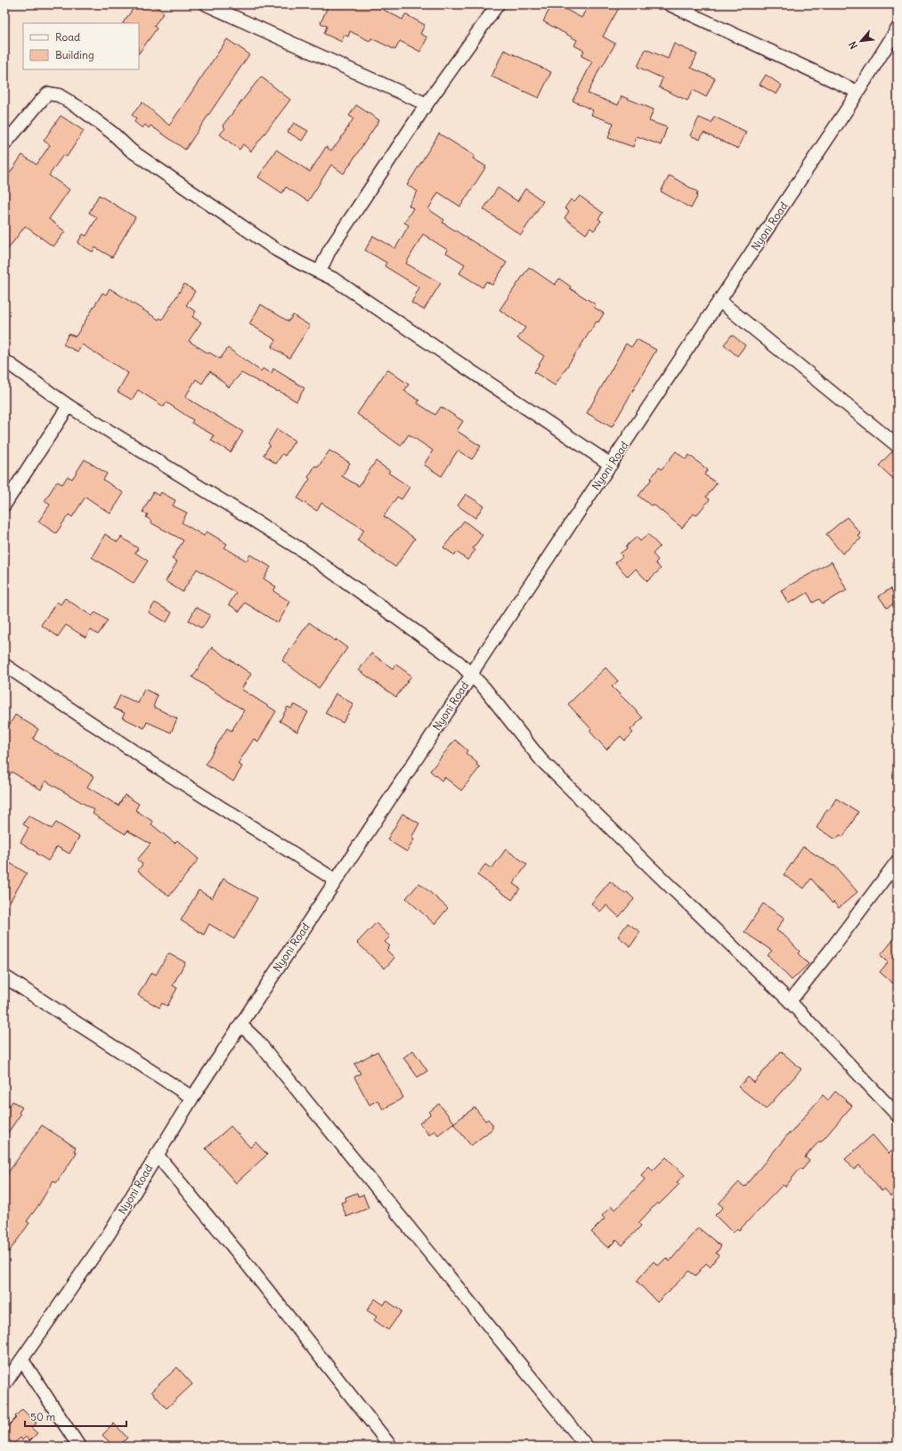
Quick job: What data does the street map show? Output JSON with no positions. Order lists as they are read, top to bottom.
{
  "streets": {
    "street": ["Nyoni Road"]
  },
  "legend": ["Road", "Building"],
  "scale_bar": "50 m",
  "north": "bottom left"
}
